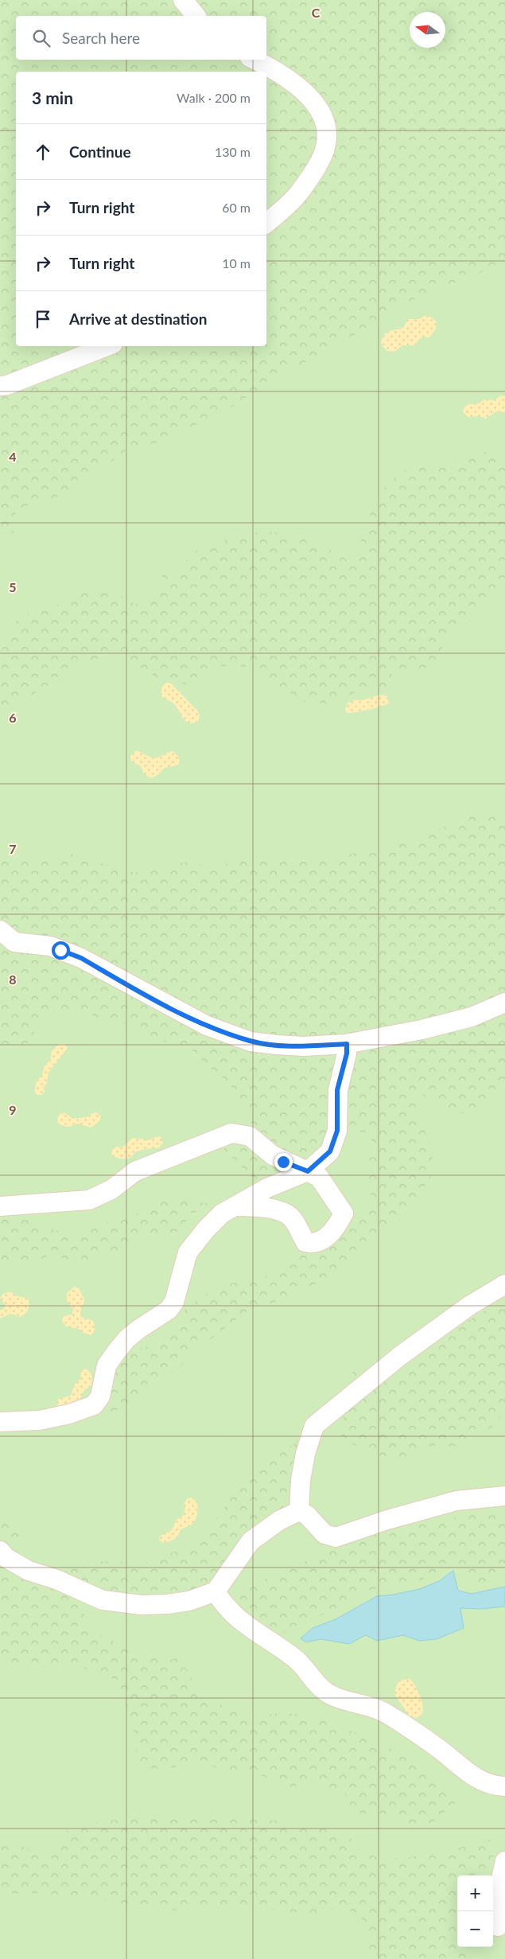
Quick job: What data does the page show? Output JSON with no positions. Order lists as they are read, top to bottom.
{
  "north": "left",
  "page": {
    "search": "Search here",
    "heading": ["3 min", "Walk · 200 m"],
    "list": [
      ["Continue", "130 m"],
      ["Turn right", "60 m"],
      ["Turn right", "10 m"],
      "Arrive at destination"
    ],
    "map_buttons": ["+", "−"]
  },
  "grid": {
    "columns": ["C"],
    "rows": [
      "4",
      "5",
      "6",
      "7",
      "8",
      "9"
    ]
  }
}
